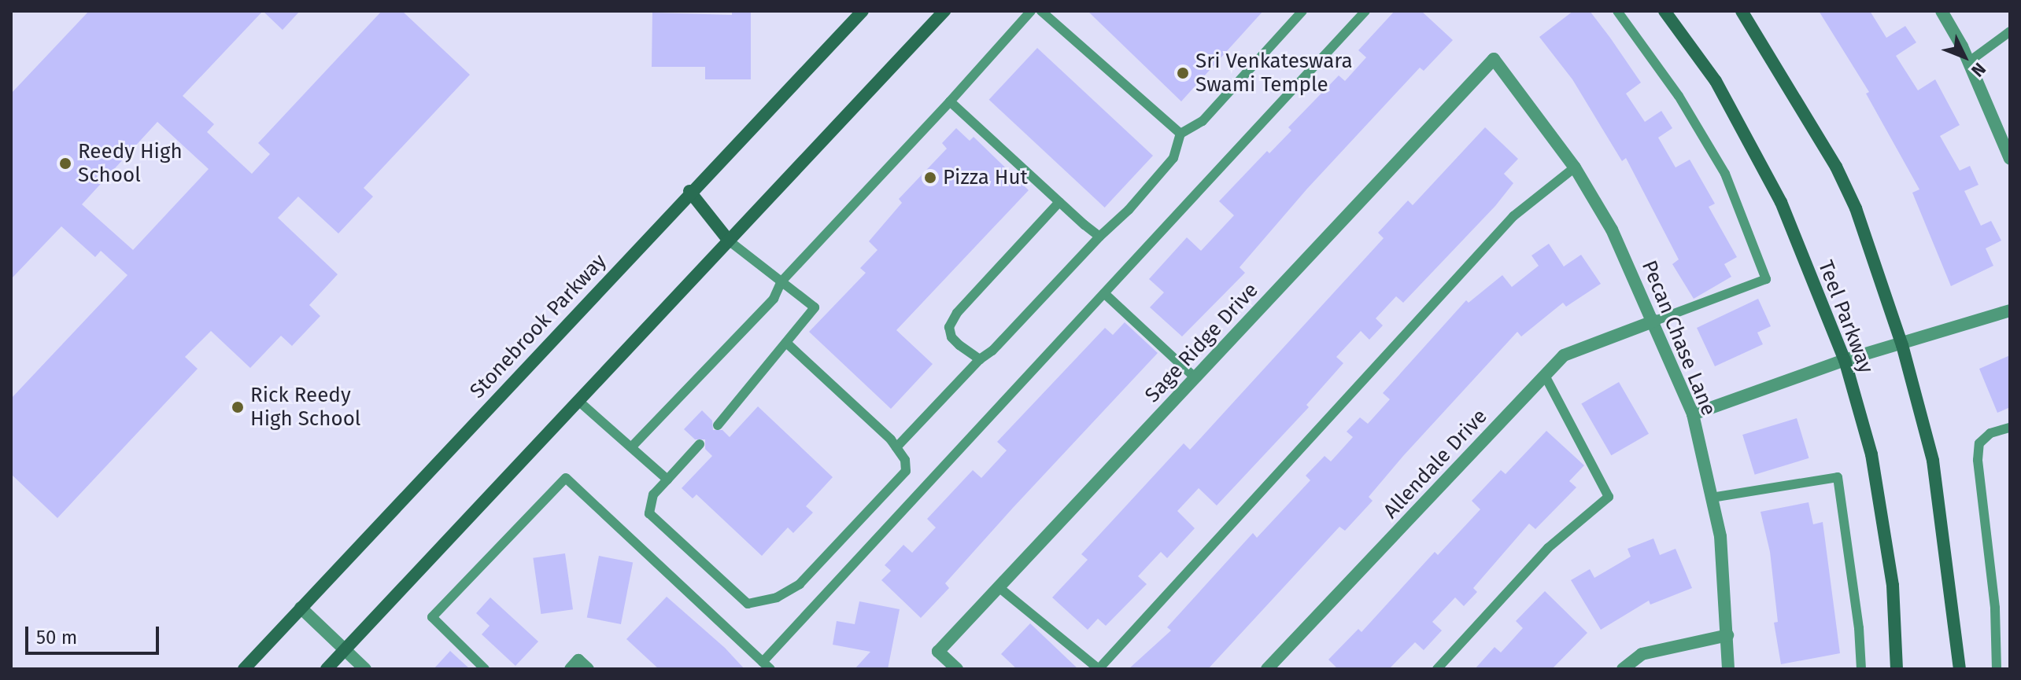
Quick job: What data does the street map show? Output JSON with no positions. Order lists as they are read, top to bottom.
{
  "streets": {
    "main road": ["Teel Parkway", "Stonebrook Parkway"],
    "street": ["Pecan Chase Lane", "Sage Ridge Drive", "Allendale Drive"]
  },
  "crossings": [
    ["Pecan Chase Lane", "Sage Ridge Drive"],
    ["Pecan Chase Lane", "Allendale Drive"]
  ],
  "places": [
    "Sri Venkateswara Swami Temple",
    "Reedy High School",
    "Pizza Hut",
    "Rick Reedy High School"
  ],
  "scale_bar": "50 m",
  "north": "bottom right"
}
